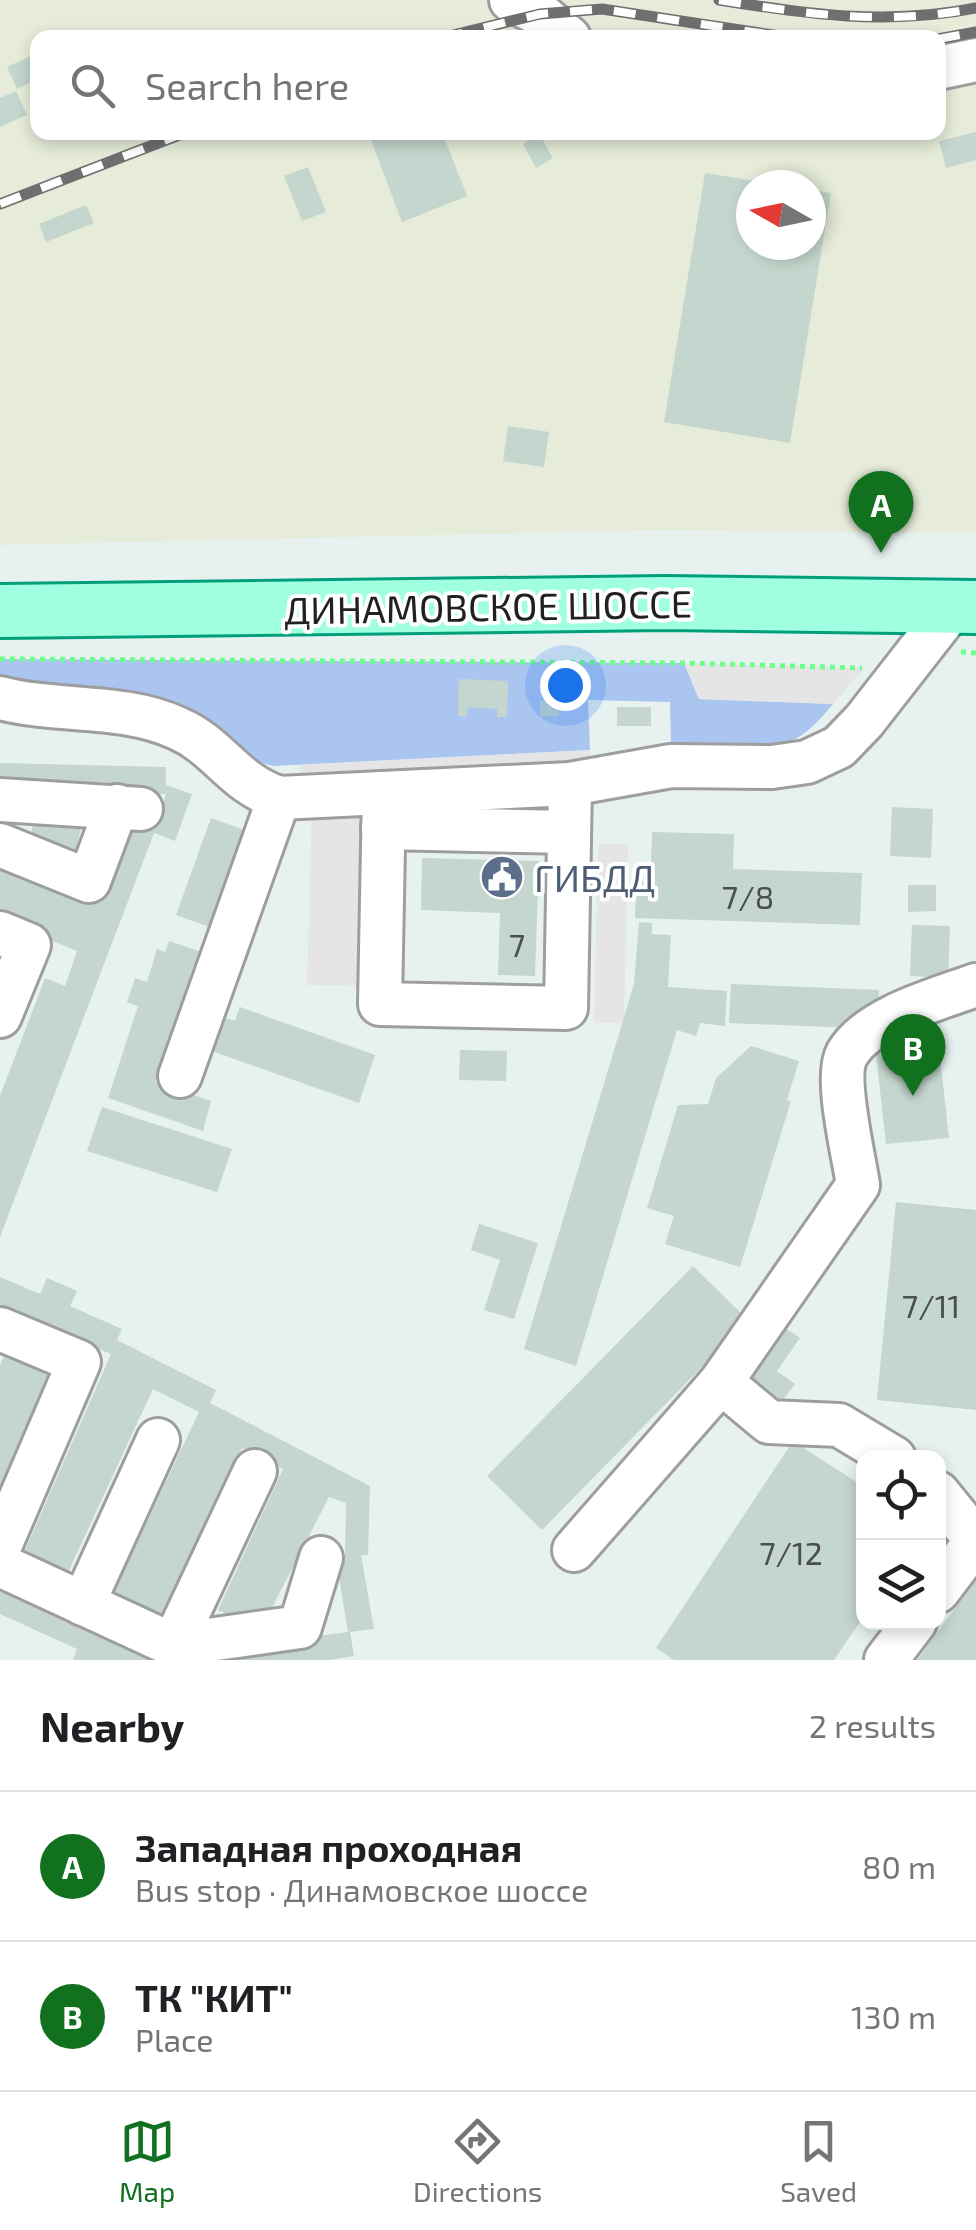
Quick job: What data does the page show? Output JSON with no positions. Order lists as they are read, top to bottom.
{
  "streets": {
    "main road": ["ДИНАМОВСКОЕ ШОССЕ"]
  },
  "places": {
    "public building": ["ГИБДД"]
  },
  "house_numbers": [
    "7/8",
    "7",
    "7/11",
    "7/12"
  ],
  "north": "left",
  "page": {
    "search": "Search here",
    "pins": ["A", "B"],
    "heading": ["Nearby", "2 results"],
    "list": [
      {
        "mark": "A",
        "name": "Западная проходная",
        "note": "Bus stop · Динамовское шоссе",
        "value": "80 m"
      },
      {
        "mark": "B",
        "name": "ТК \"КИТ\"",
        "note": "Place",
        "value": "130 m"
      }
    ],
    "nav": ["Map", "Directions", "Saved"]
  }
}
